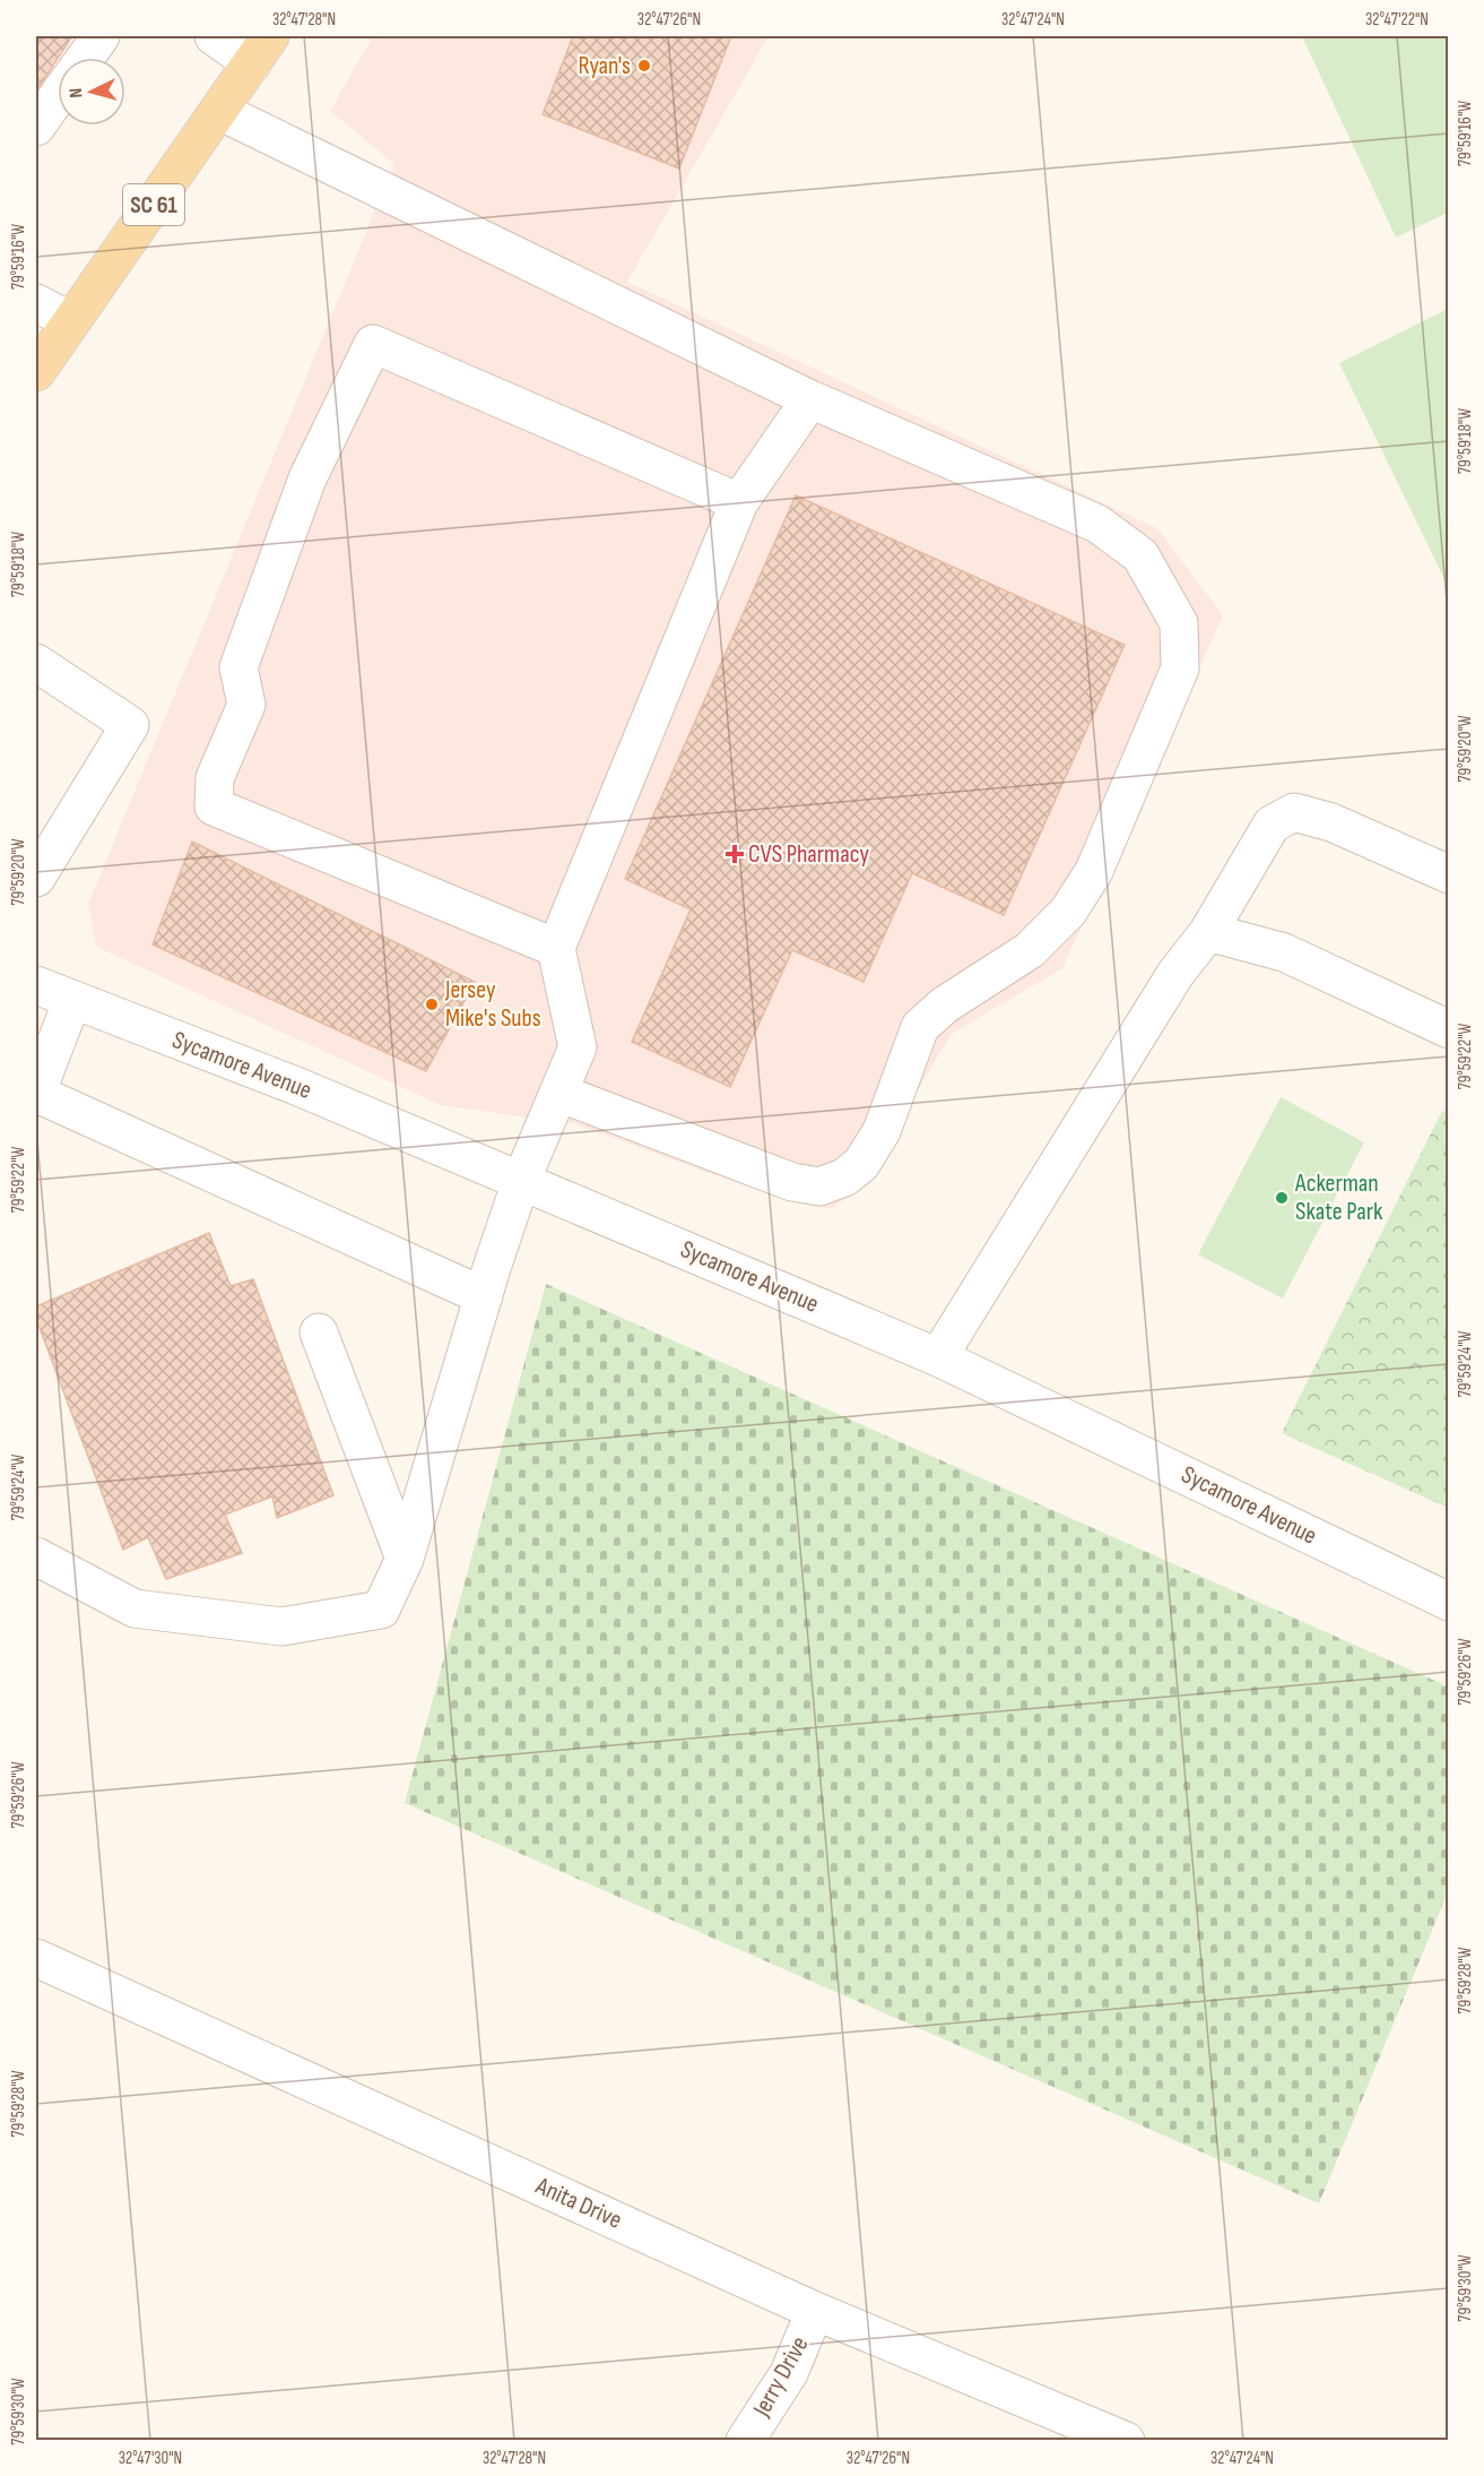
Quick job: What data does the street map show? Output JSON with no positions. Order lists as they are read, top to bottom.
{
  "streets": {
    "main road": ["SC 61"],
    "street": ["Sycamore Avenue", "Anita Drive", "Jerry Drive"]
  },
  "crossings": [
    ["Anita Drive", "Jerry Drive"]
  ],
  "places": {
    "other": ["Ryan's", "Jersey Mike's Subs", "Ackerman Skate Park"],
    "health": ["CVS Pharmacy"]
  },
  "north": "left",
  "coordinates": [
    "32°47'28\"N",
    "32°47'26\"N",
    "32°47'24\"N",
    "32°47'22\"N",
    "79°59'16\"W",
    "79°59'18\"W",
    "79°59'20\"W",
    "79°59'22\"W",
    "79°59'24\"W",
    "79°59'26\"W",
    "79°59'28\"W",
    "79°59'30\"W",
    "32°47'30\"N"
  ]
}
